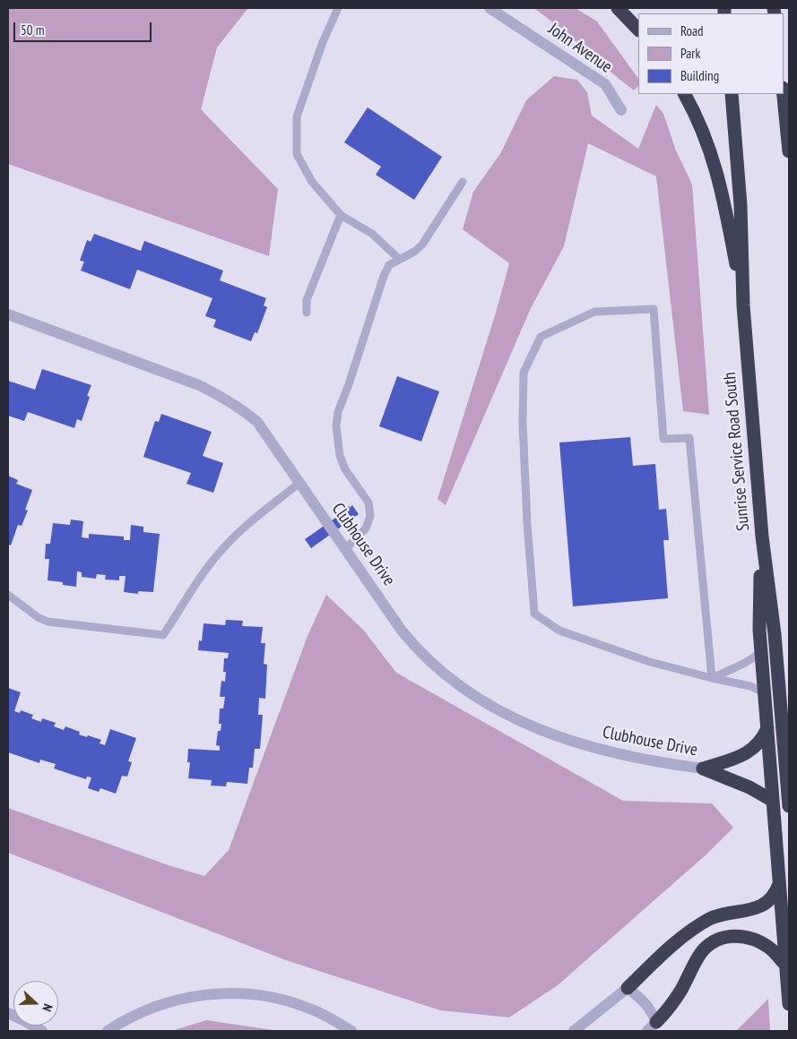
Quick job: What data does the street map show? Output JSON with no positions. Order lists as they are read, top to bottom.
{
  "streets": {
    "highway": ["Sunrise Service Road South"],
    "street": ["John Avenue", "Clubhouse Drive"]
  },
  "legend": ["Road", "Park", "Building"],
  "scale_bar": "50 m",
  "north": "right"
}
